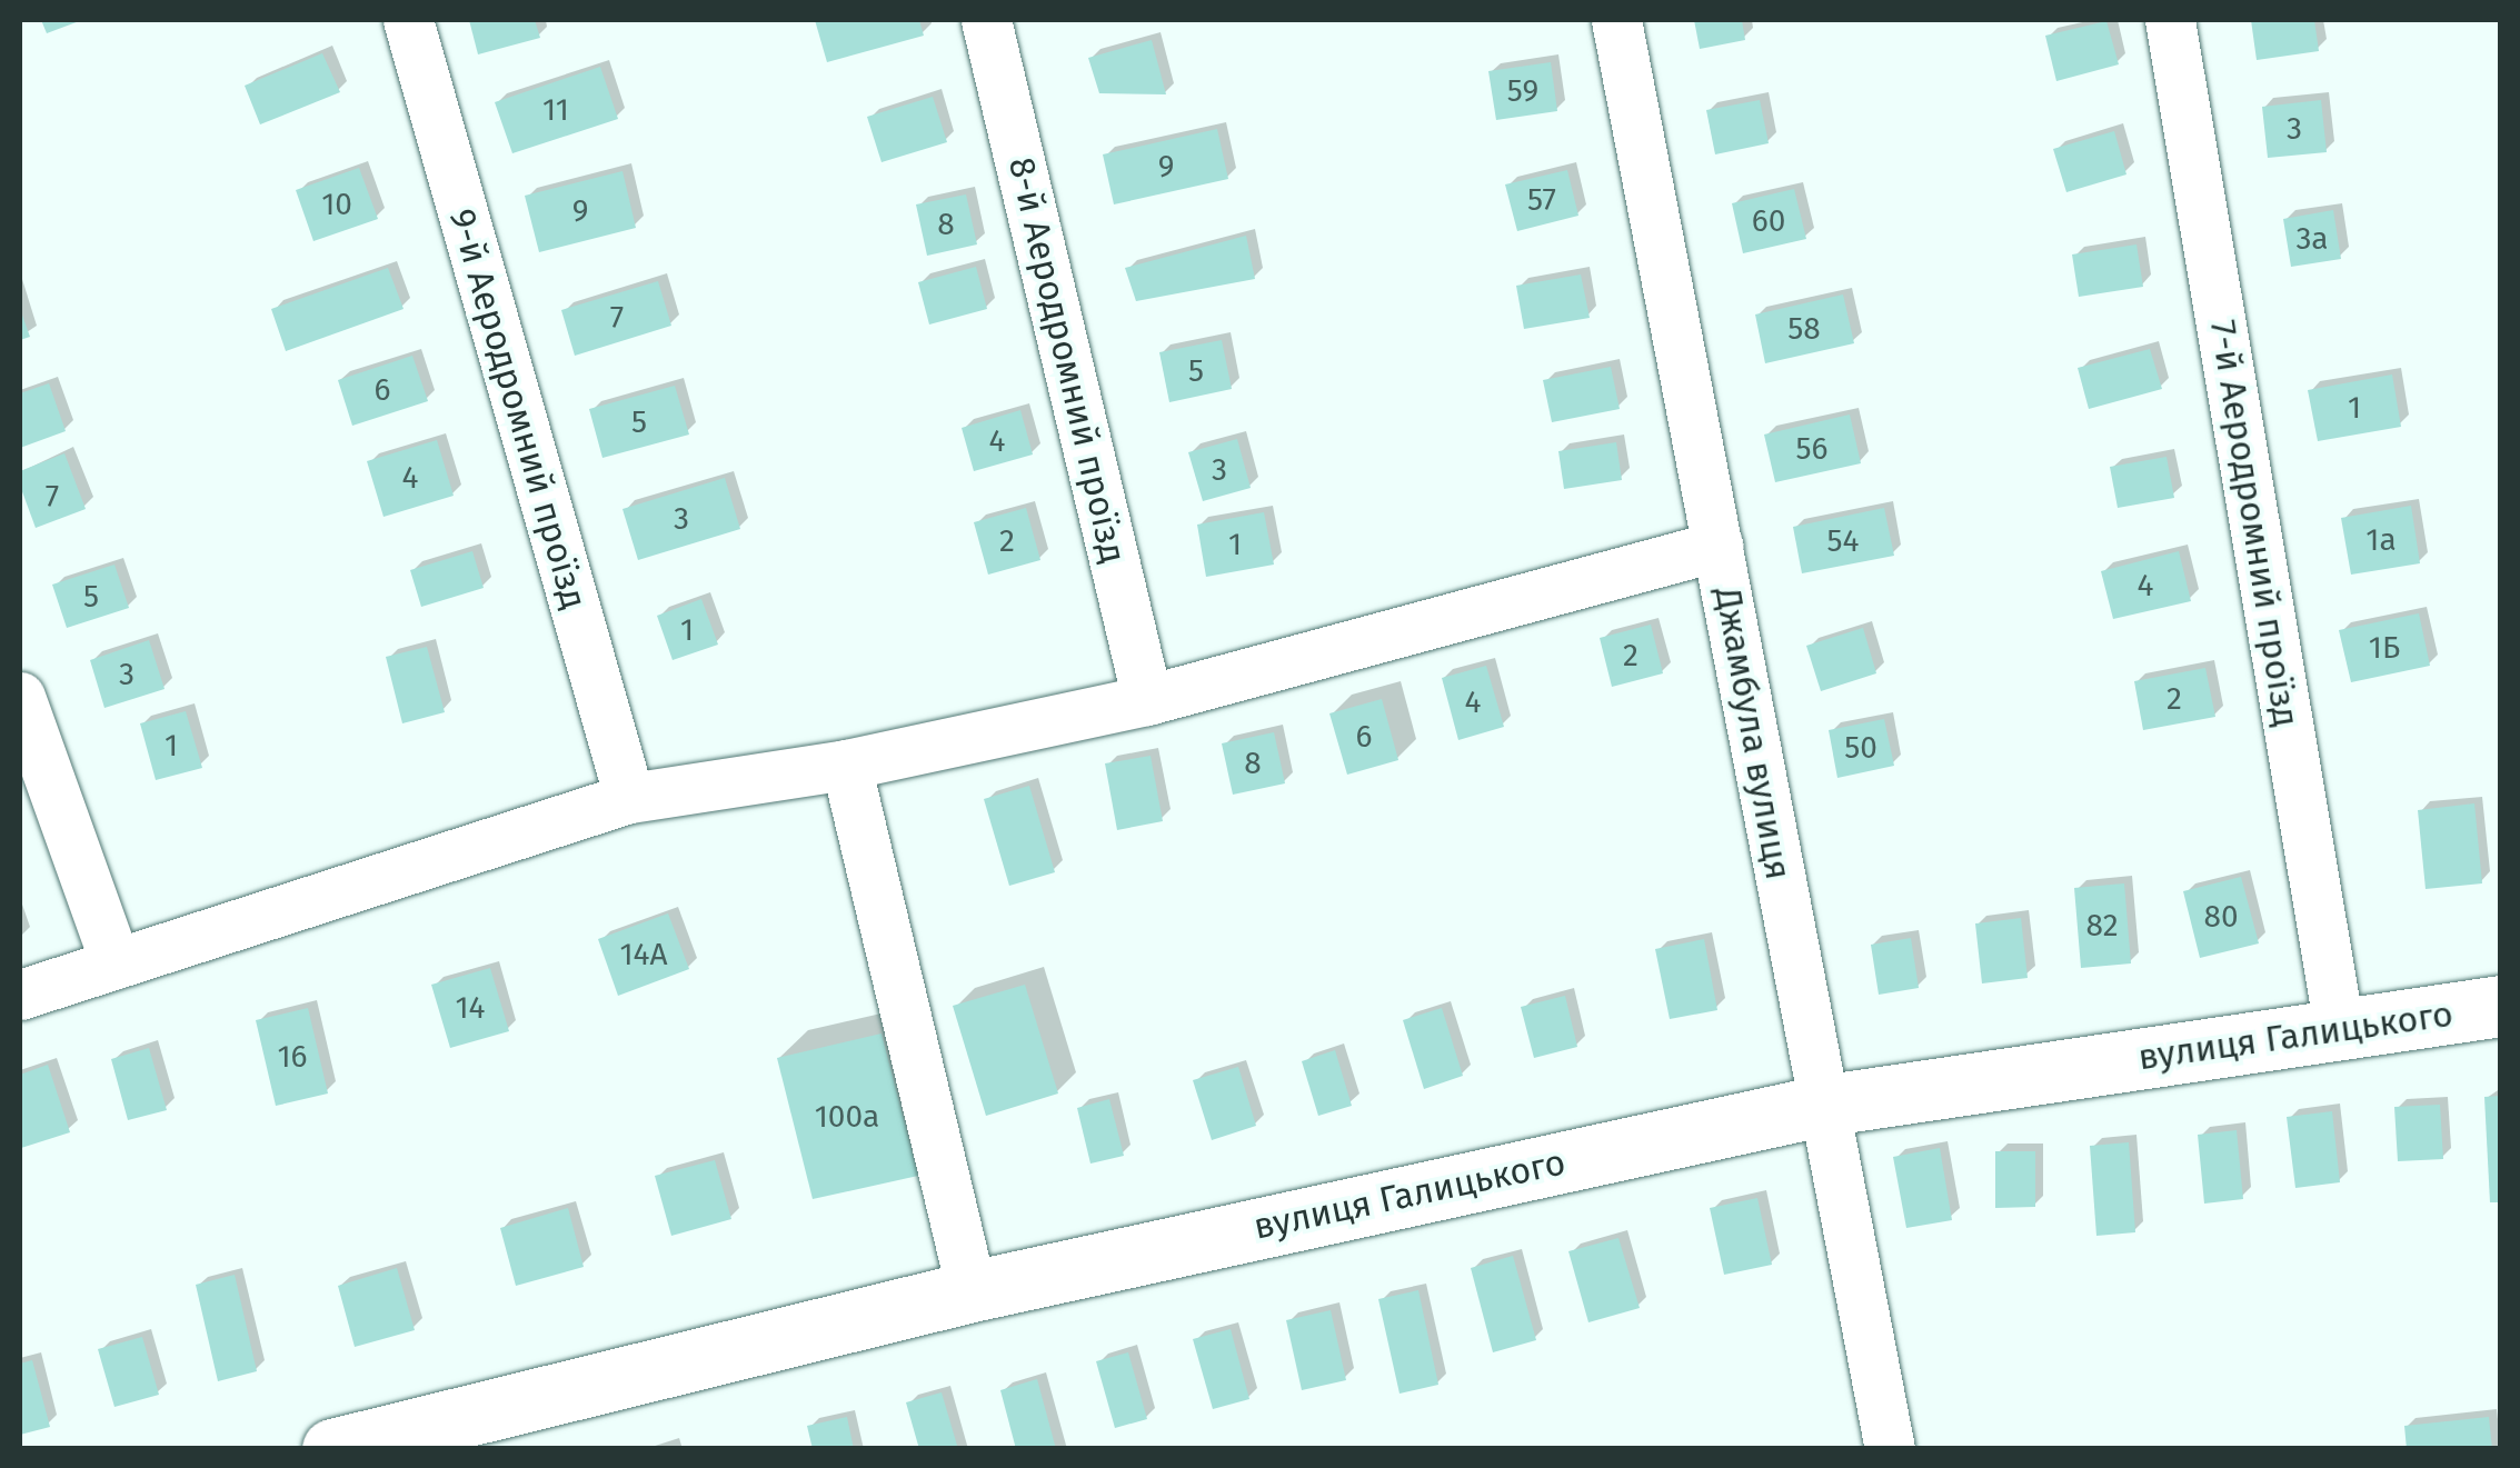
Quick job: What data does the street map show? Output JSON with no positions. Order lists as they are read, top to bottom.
{
  "streets": {
    "street": [
      "8-й Аеродромний проїзд",
      "9-й Аеродромний проїзд",
      "7-й Аеродромний проїзд",
      "Джамбула вулиця",
      "вулиця Галицького"
    ]
  },
  "crossings": [
    ["7-й Аеродромний проїзд", "вулиця Галицького"],
    ["Джамбула вулиця", "вулиця Галицького"]
  ],
  "house_numbers": [
    "59",
    "11",
    "3",
    "9",
    "57",
    "10",
    "9",
    "60",
    "8",
    "3а",
    "7",
    "58",
    "5",
    "6",
    "1",
    "5",
    "4",
    "56",
    "3",
    "4",
    "7",
    "3",
    "1а",
    "2",
    "54",
    "1",
    "4",
    "5",
    "1",
    "1Б",
    "2",
    "3",
    "2",
    "4",
    "6",
    "1",
    "50",
    "8",
    "80",
    "82",
    "14А",
    "14",
    "16",
    "100а"
  ]
}
